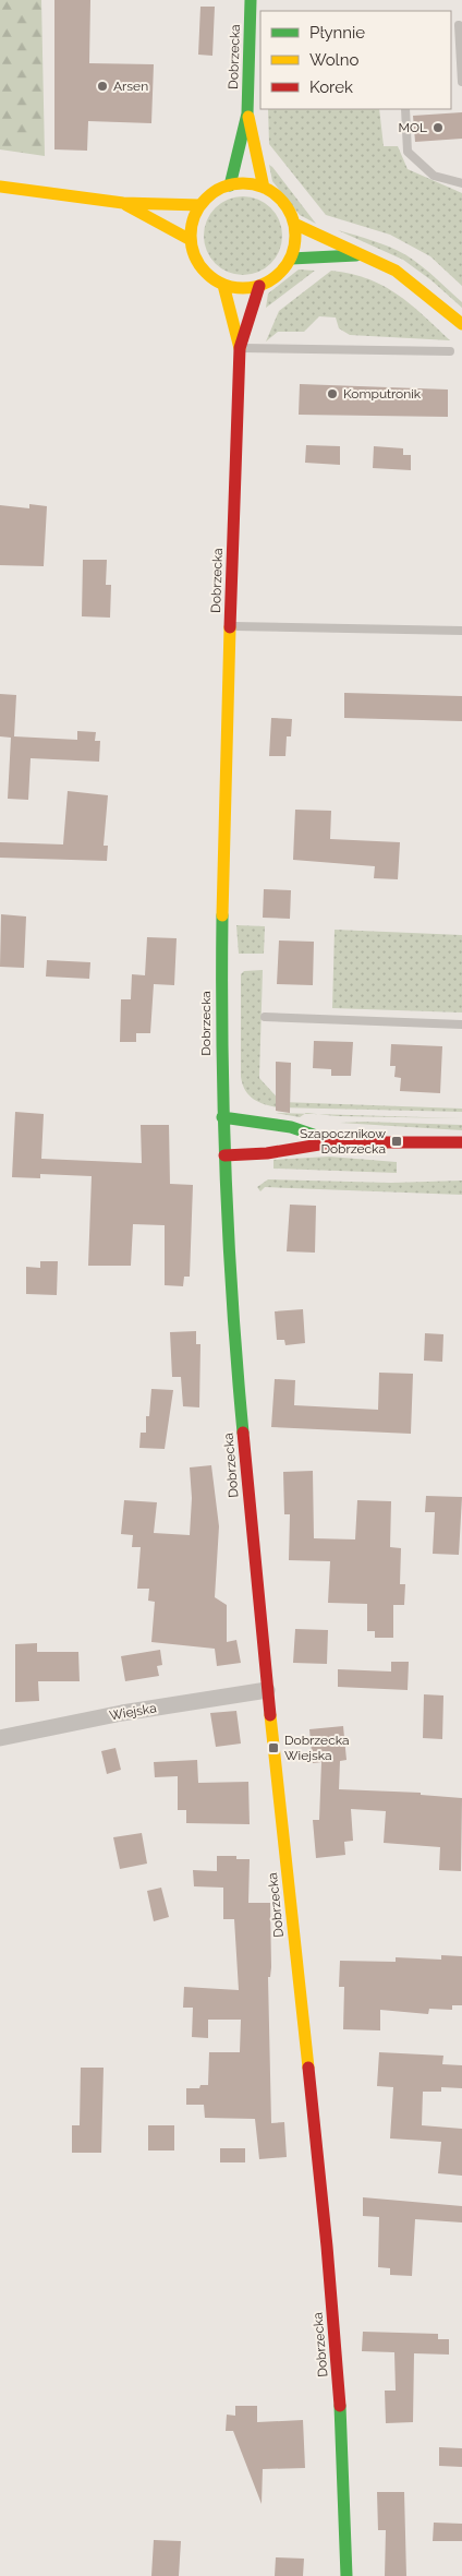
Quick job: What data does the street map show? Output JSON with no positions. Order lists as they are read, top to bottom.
{
  "streets": {
    "street": ["Dobrzecka", "Wiejska"]
  },
  "crossings": [
    ["Dobrzecka", "Wiejska"]
  ],
  "places": {
    "other": ["Arsen", "MOL", "Komputronik"],
    "transit": ["Szapocznikow Dobrzecka", "Dobrzecka Wiejska"]
  },
  "legend": ["Płynnie", "Wolno", "Korek"]
}
